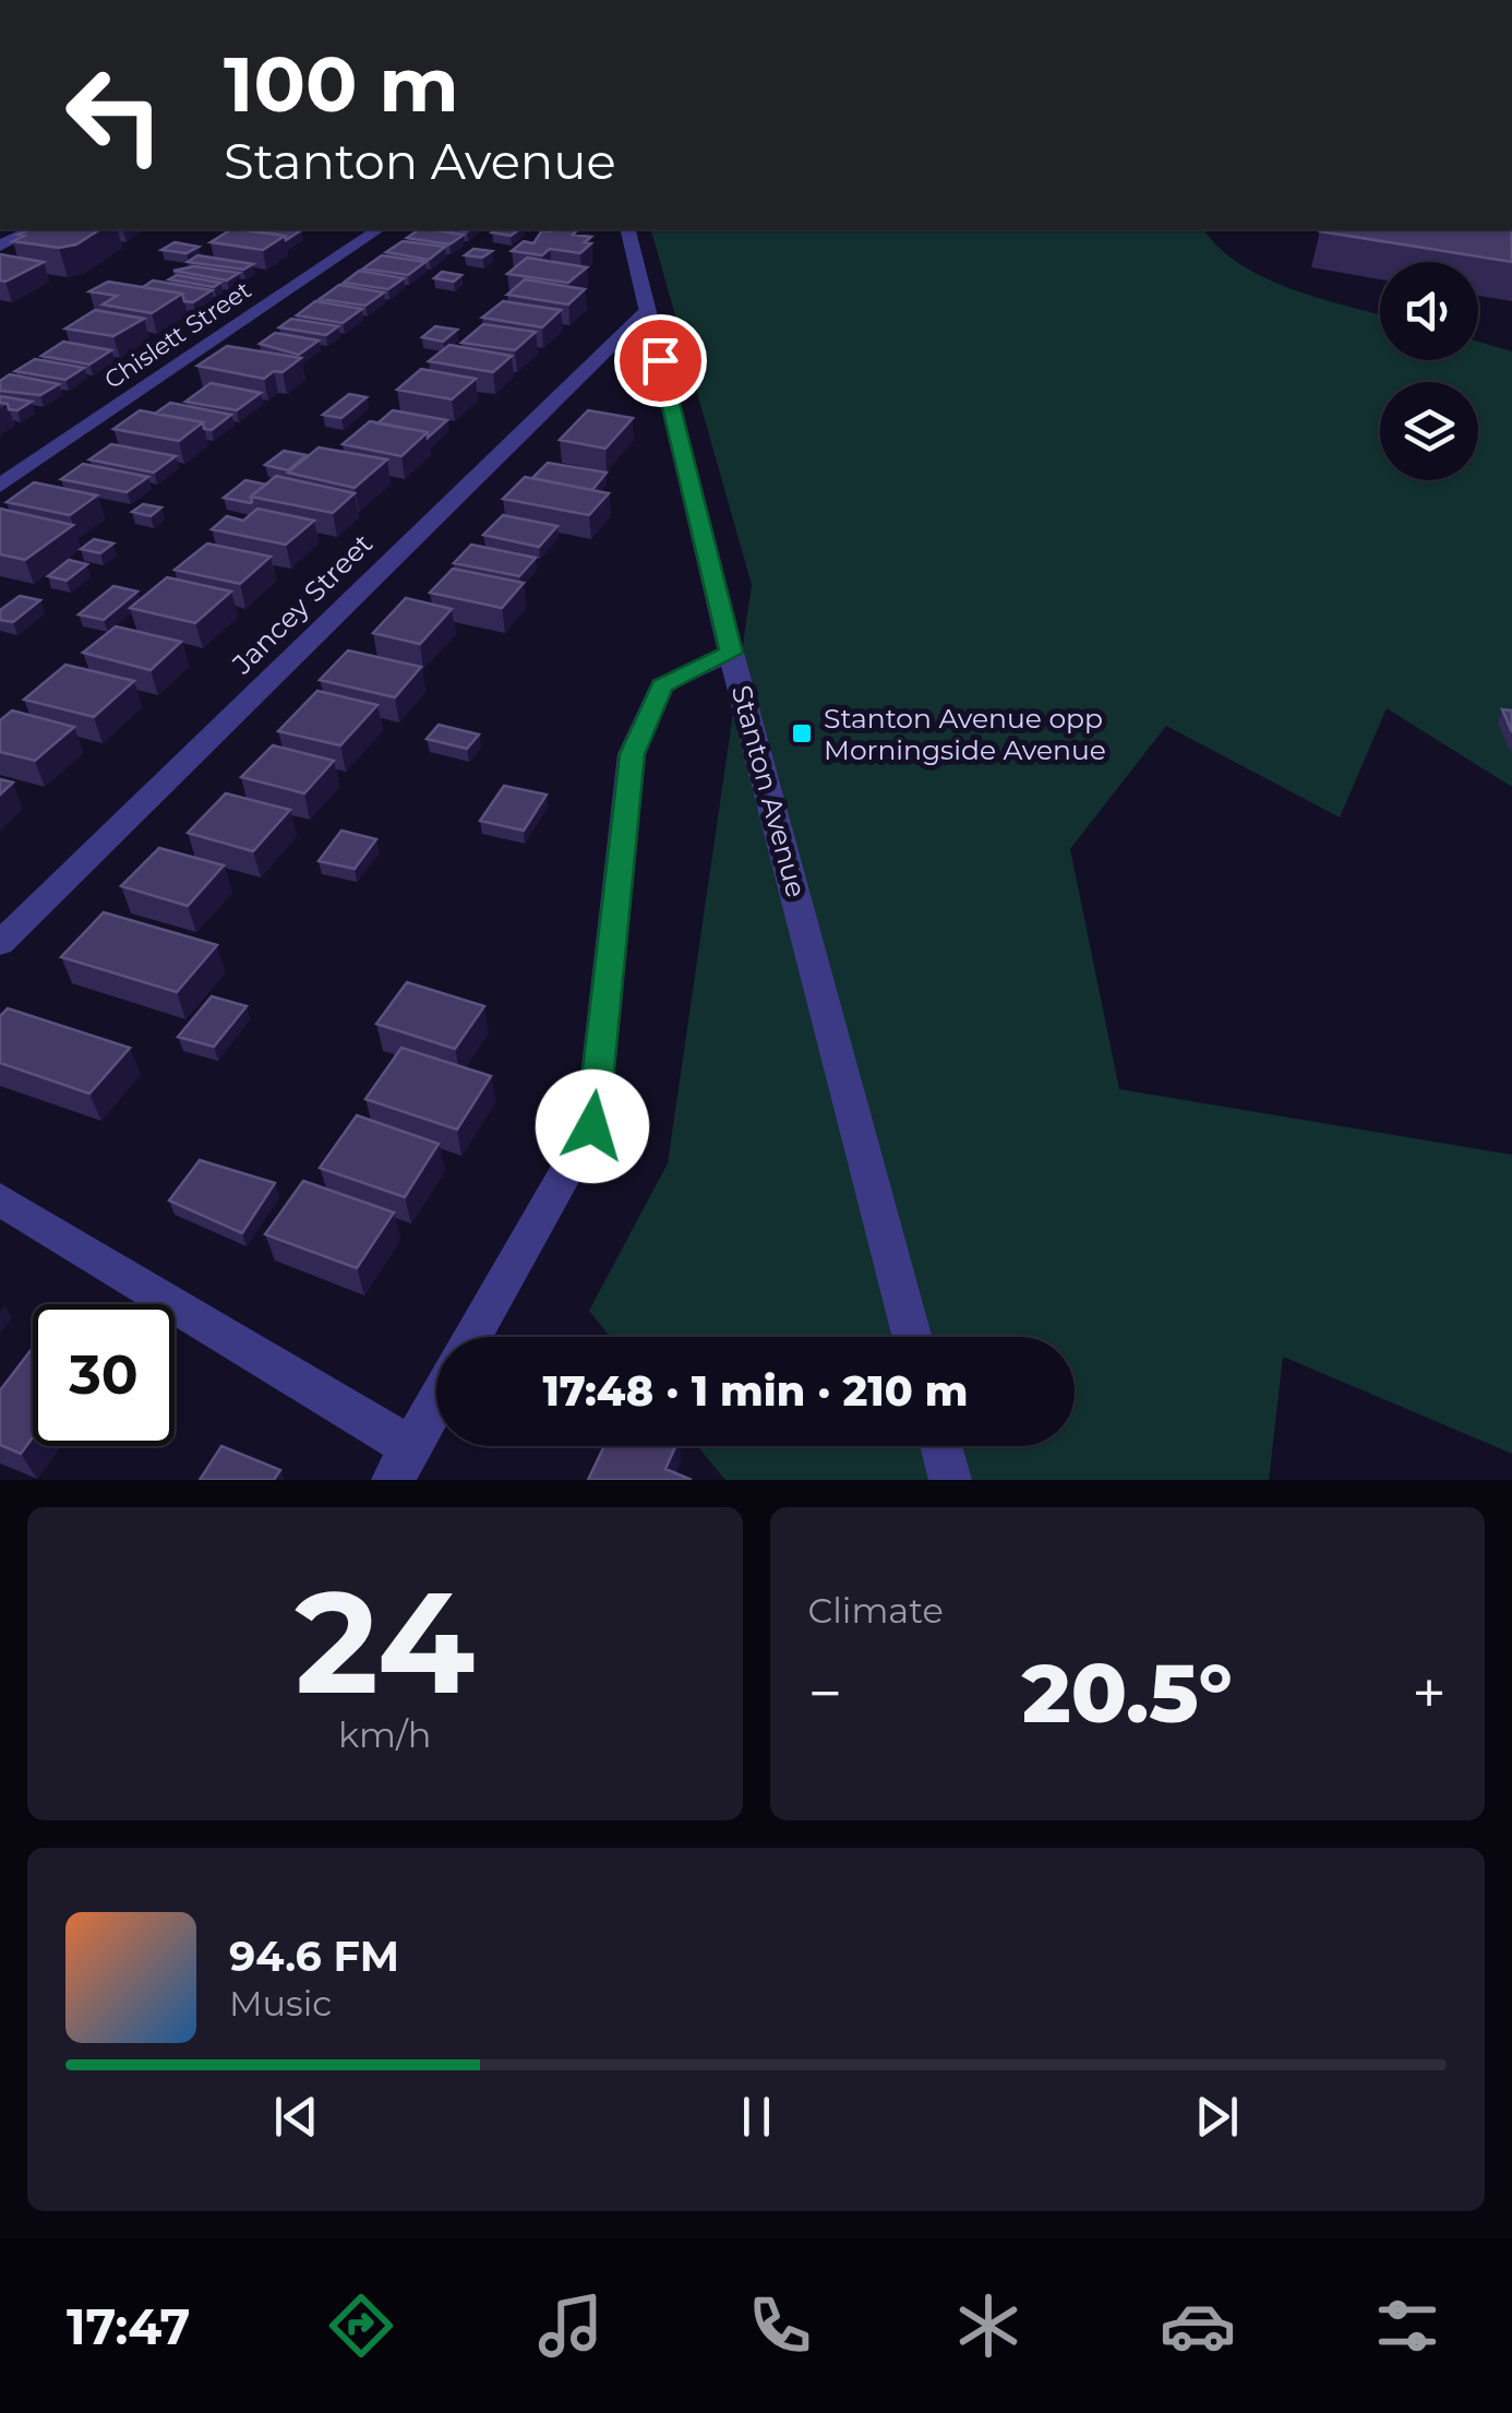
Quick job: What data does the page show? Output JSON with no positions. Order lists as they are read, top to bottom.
{
  "streets": {
    "street": ["Chislett Street", "Jancey Street", "Stanton Avenue"]
  },
  "crossings": [
    ["Jancey Street", "Stanton Avenue"]
  ],
  "places": {
    "transit": ["Stanton Avenue opp Morningside Avenue"]
  },
  "page": {
    "turn": ["100 m", "Stanton Avenue"],
    "limit": "30",
    "trip": "17:48 · 1 min · 210 m",
    "tile": [
      ["24", "km/h"],
      "Climate"
    ],
    "heat": ["−", "20.5°", "+"],
    "song": ["94.6 FM", "Music"],
    "tabs": "17:47"
  }
}
